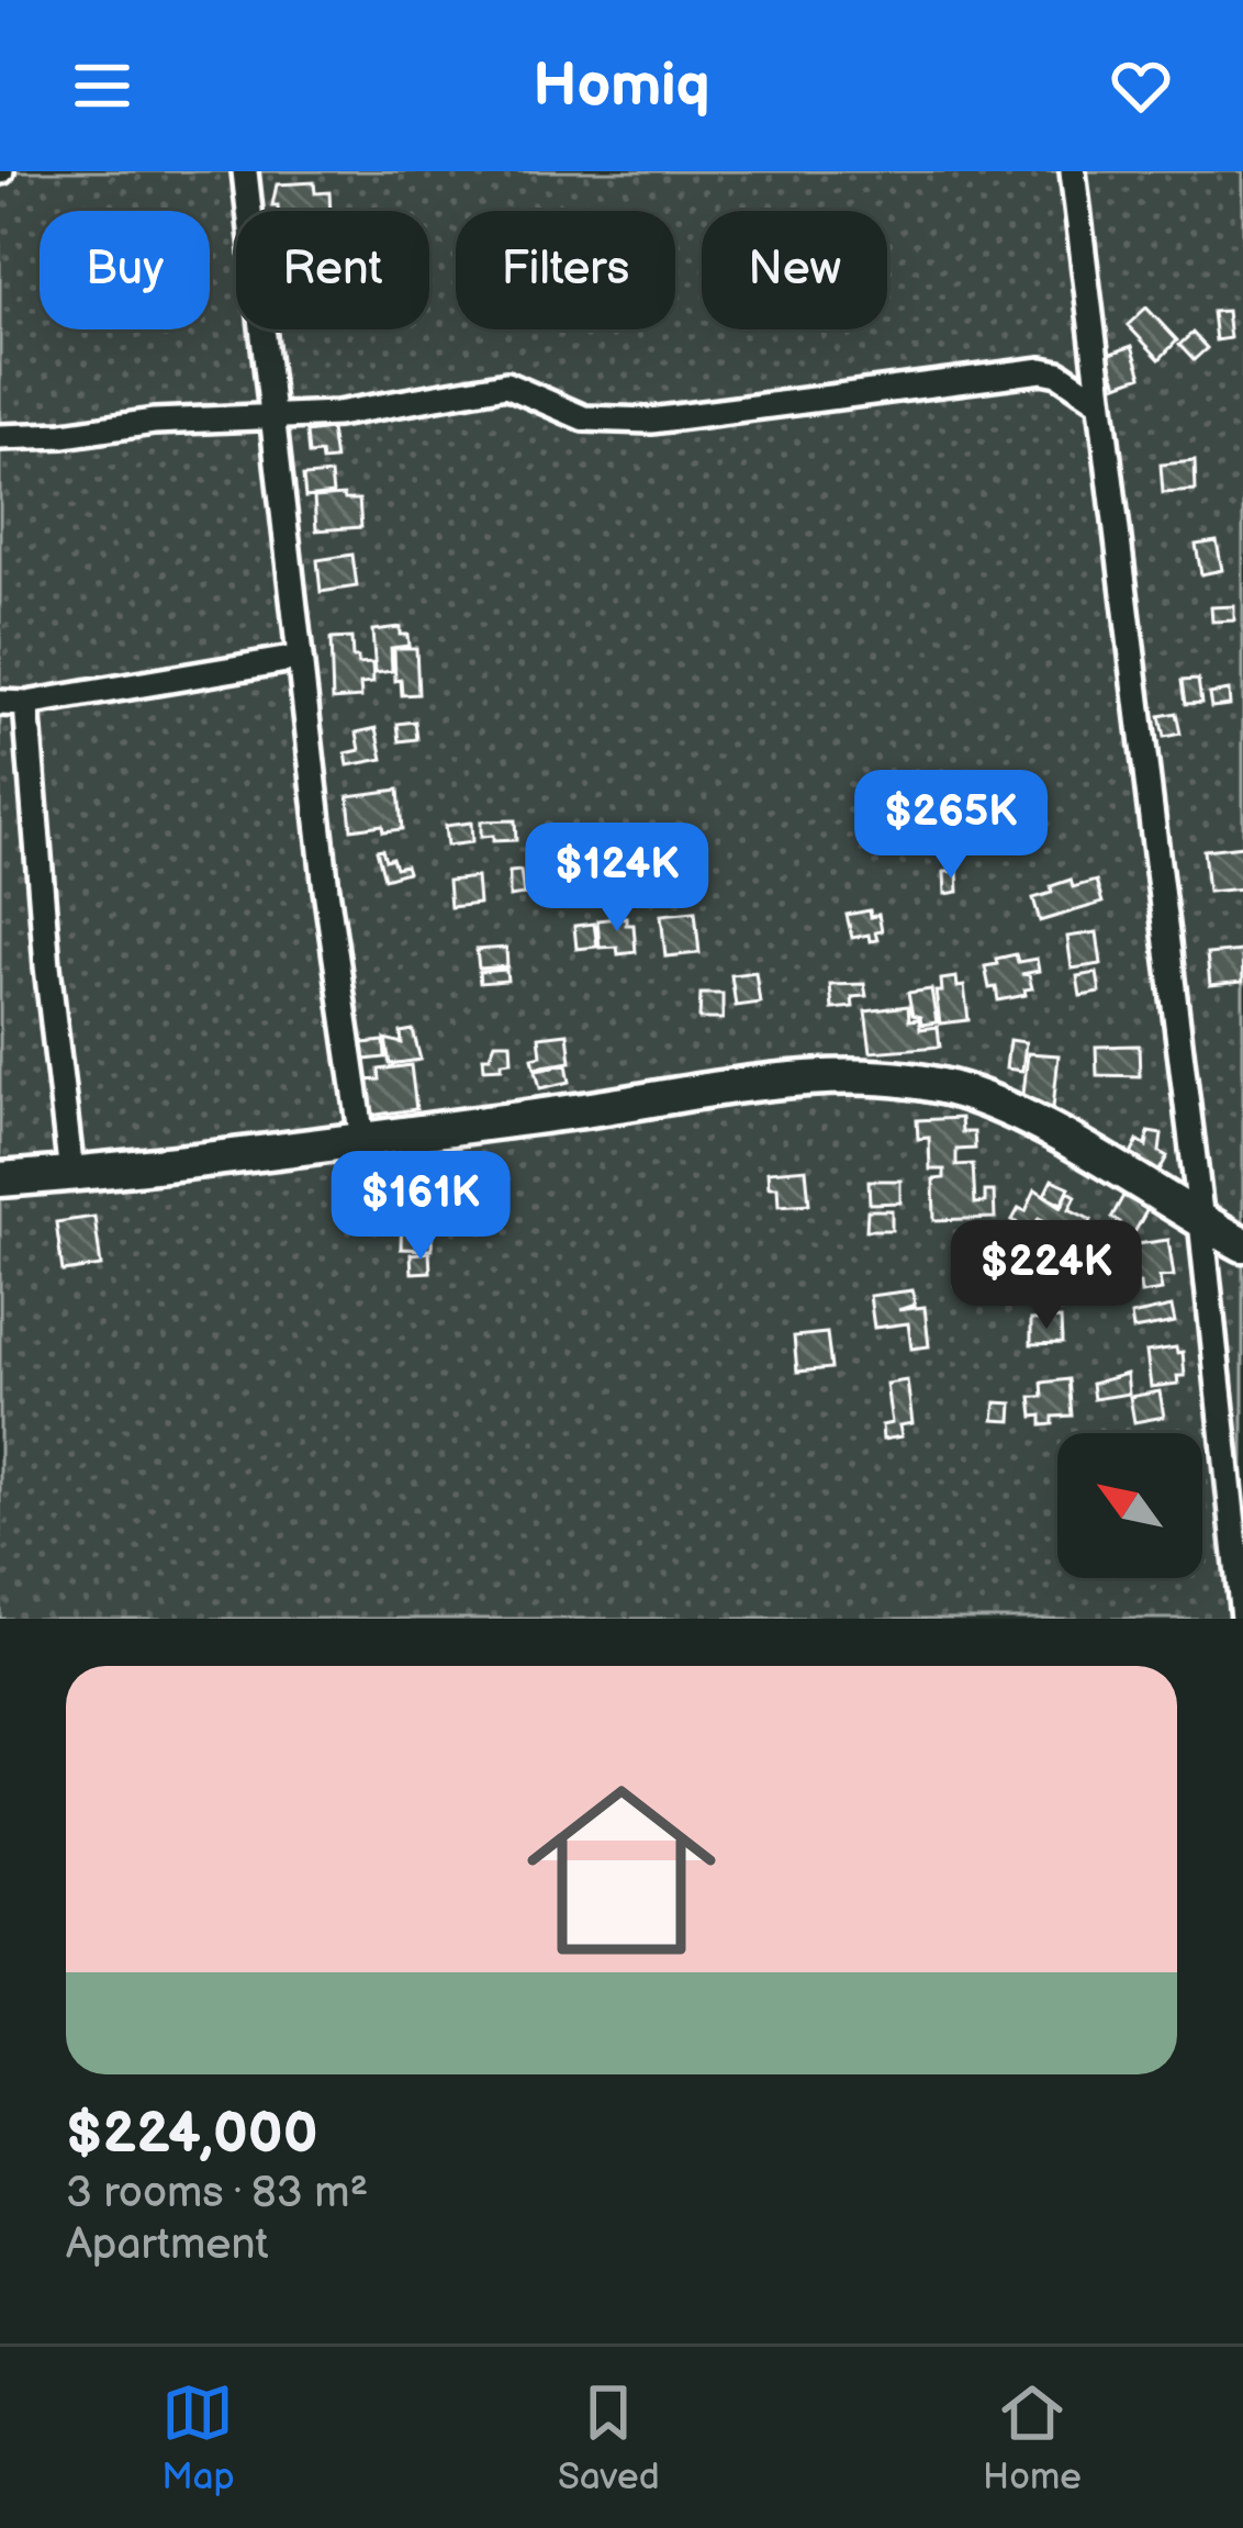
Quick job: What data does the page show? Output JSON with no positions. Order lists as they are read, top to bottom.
{
  "north": "top left",
  "page": {
    "header": "Homiq",
    "chip": [
      "Buy",
      "Rent",
      "Filters",
      "New"
    ],
    "price": [
      "$265K",
      "$124K",
      "$161K",
      "$224K"
    ],
    "list": [
      {
        "name": "$224,000",
        "note": "3 rooms · 83 m² · Apartment"
      }
    ],
    "tabs": ["Map", "Saved", "Home"]
  }
}
